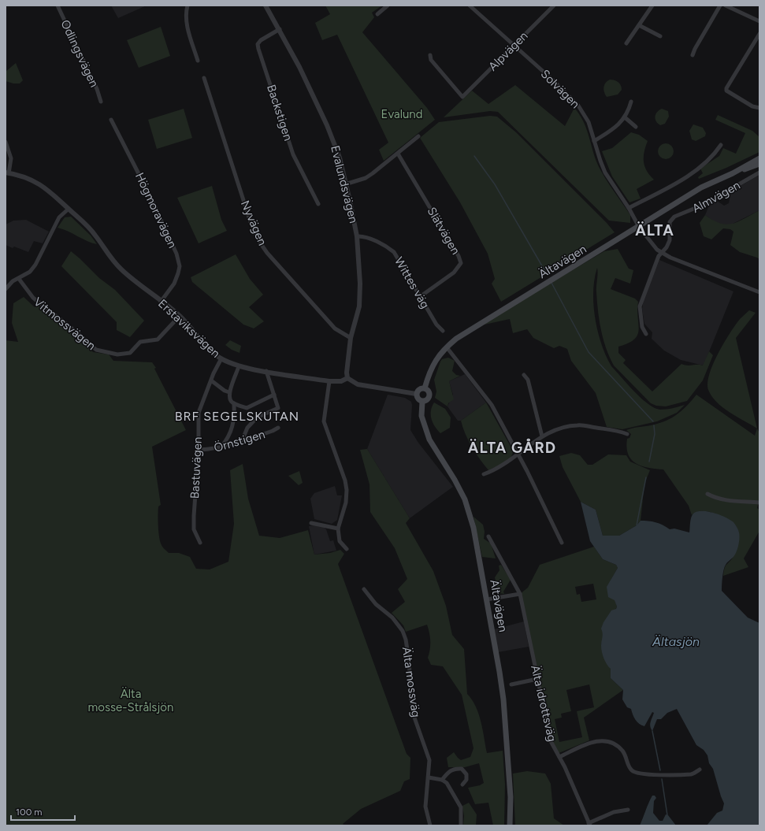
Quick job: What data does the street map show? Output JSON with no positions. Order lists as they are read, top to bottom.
{
  "streets": {
    "main road": ["Ältavägen"],
    "street": [
      "Alpvägen",
      "Odlingsvägen",
      "Solvägen",
      "Backstigen",
      "Evalundsvägen",
      "Almvägen",
      "Högmoravägen",
      "Nyvägen",
      "Slätvägen",
      "Wittes väg",
      "Vitmossvägen",
      "Erstaviksvägen",
      "Örnstigen",
      "Bastuvägen",
      "Älta mossväg",
      "Älta idrottsväg"
    ]
  },
  "crossings": [
    ["Alpvägen", "Solvägen"],
    ["Solvägen", "Ältavägen"],
    ["Backstigen", "Evalundsvägen"],
    ["Evalundsvägen", "Nyvägen"],
    ["Evalundsvägen", "Wittes väg"],
    ["Evalundsvägen", "Erstaviksvägen"],
    ["Högmoravägen", "Erstaviksvägen"],
    ["Slätvägen", "Wittes väg"],
    ["Vitmossvägen", "Erstaviksvägen"],
    ["Erstaviksvägen", "Bastuvägen"],
    ["Örnstigen", "Bastuvägen"]
  ],
  "districts": ["ÄLTA", "BRF SEGELSKUTAN", "ÄLTA GÅRD"],
  "water": ["Ältasjön"],
  "parks": ["Evalund", "Älta mosse-Strålsjön"],
  "scale_bar": "100 m"
}
